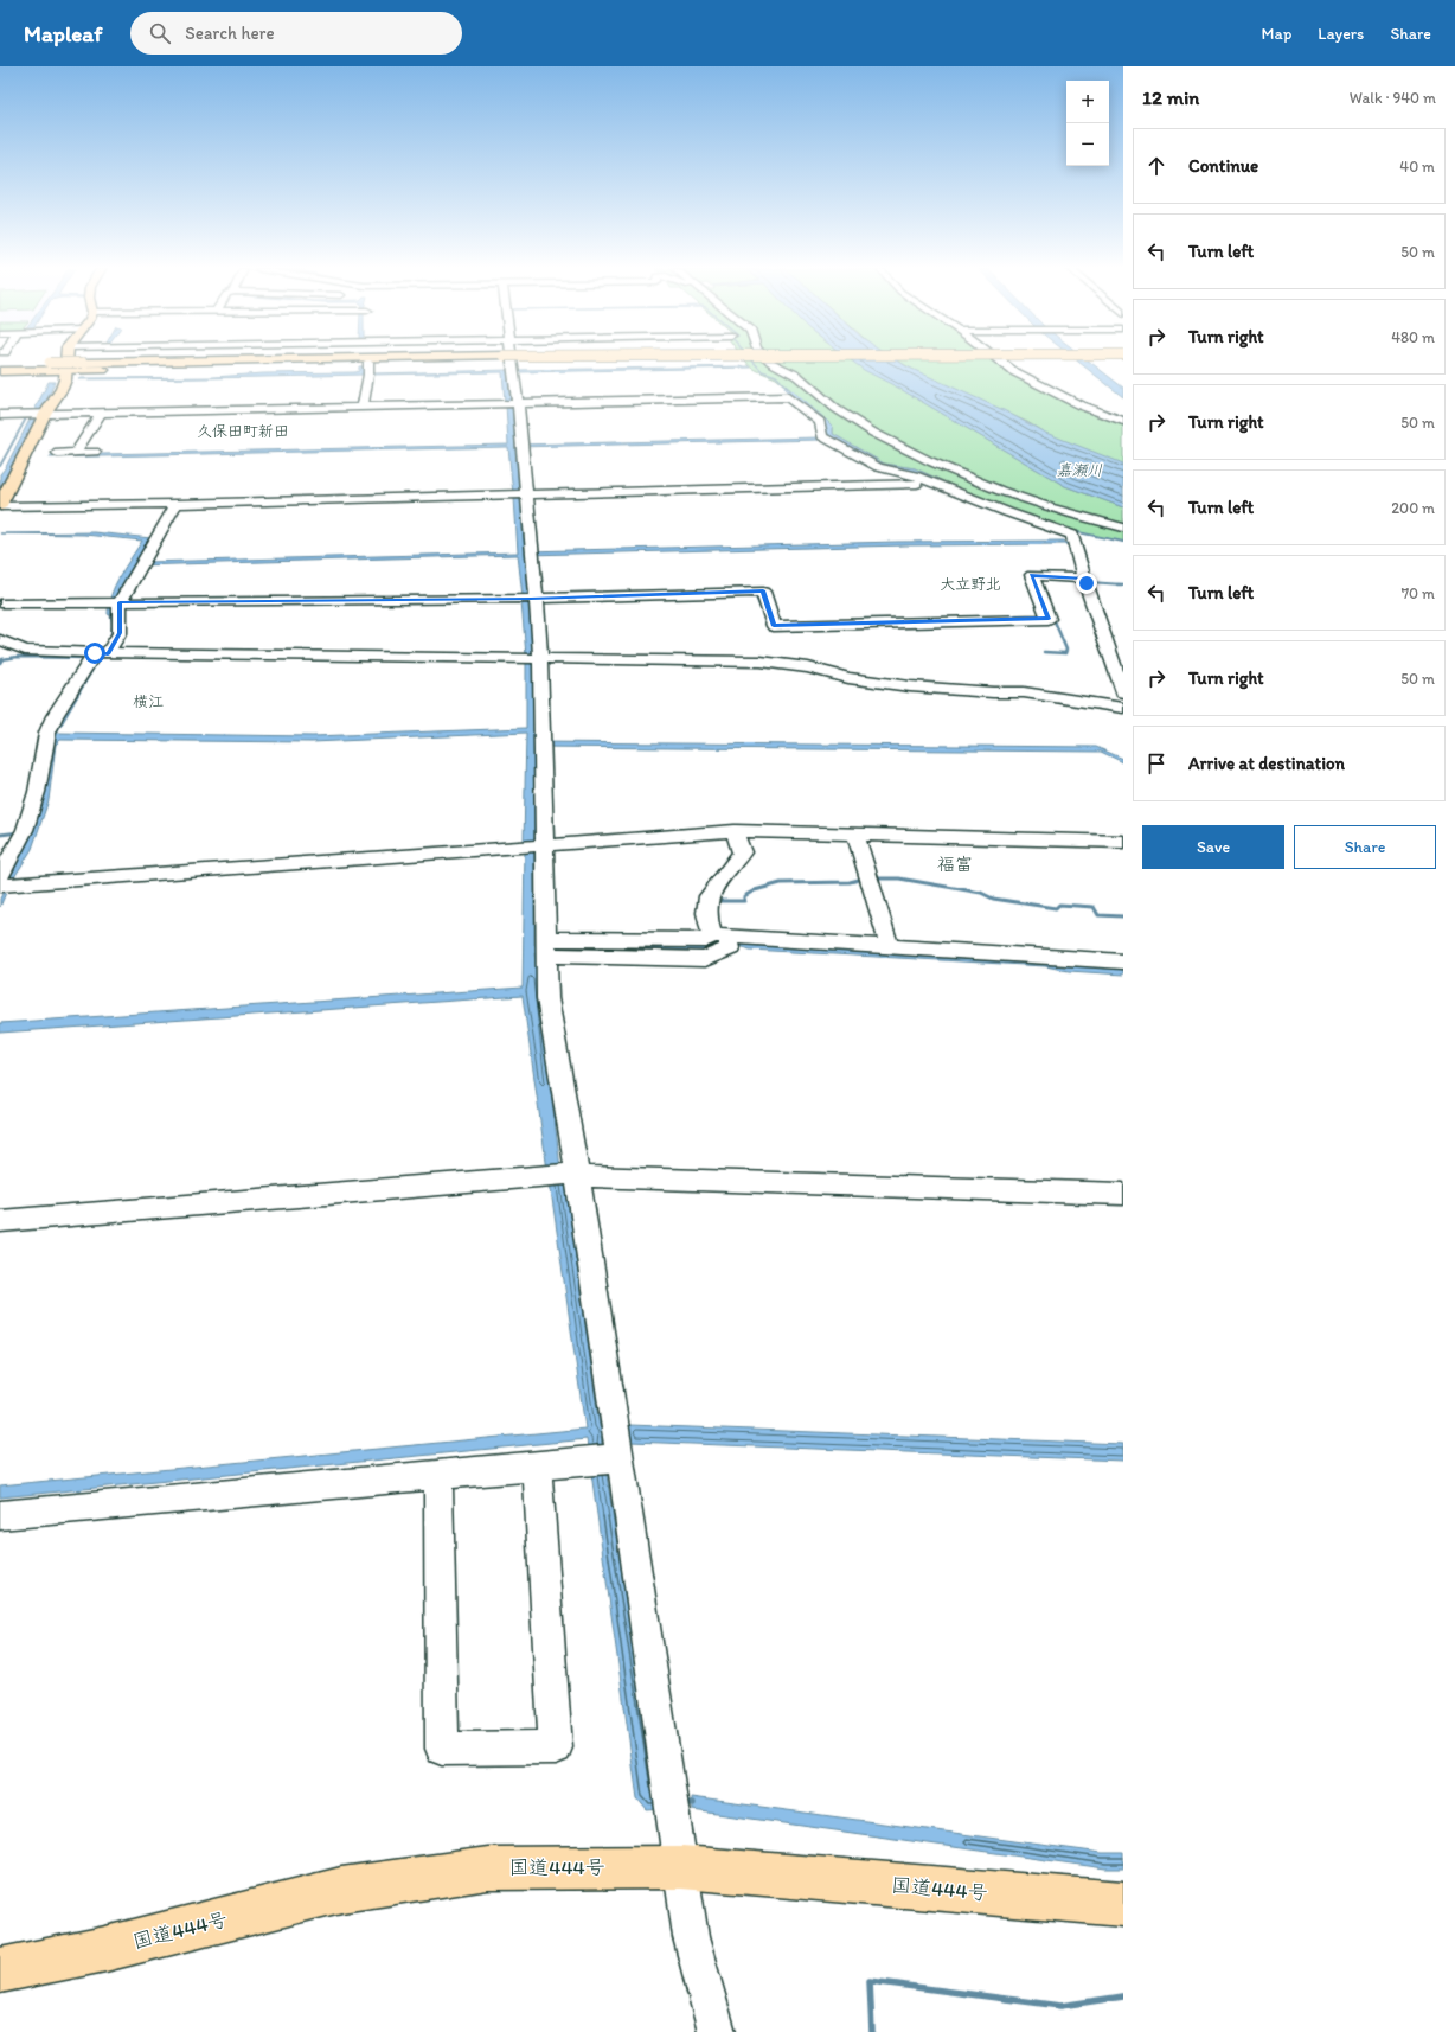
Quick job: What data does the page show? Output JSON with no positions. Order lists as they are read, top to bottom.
{
  "streets": {
    "main road": ["国道444号"]
  },
  "districts": [
    "久保田町新田",
    "大立野北",
    "横江",
    "福富"
  ],
  "water": ["嘉瀬川"],
  "page": {
    "header": "Mapleaf",
    "search": "Search here",
    "nav": ["Map", "Layers", "Share"],
    "heading": ["12 min", "Walk · 940 m"],
    "map_buttons": ["+", "−"],
    "list": [
      ["Continue", "40 m"],
      ["Turn left", "50 m"],
      ["Turn right", "480 m"],
      ["Turn right", "50 m"],
      ["Turn left", "200 m"],
      ["Turn left", "70 m"],
      ["Turn right", "50 m"],
      "Arrive at destination"
    ],
    "buttons": ["Save", "Share"]
  }
}
